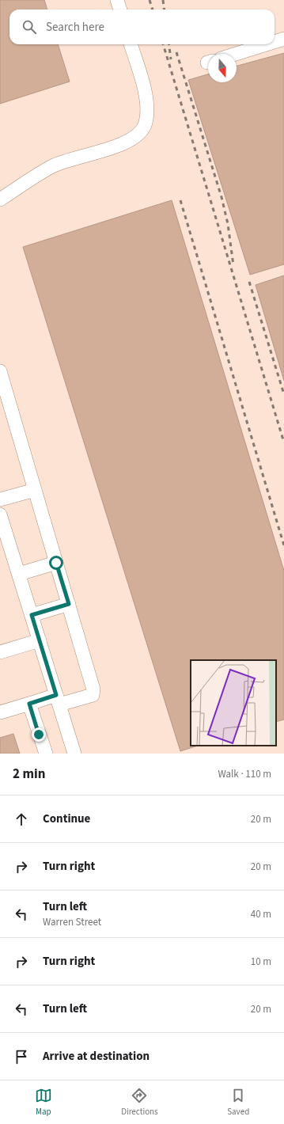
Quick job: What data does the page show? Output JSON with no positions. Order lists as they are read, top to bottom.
{
  "north": "bottom",
  "page": {
    "search": "Search here",
    "heading": ["2 min", "Walk · 110 m"],
    "list": [
      ["Continue", "20 m"],
      ["Turn right", "20 m"],
      ["Turn left", "Warren Street", "40 m"],
      ["Turn right", "10 m"],
      ["Turn left", "20 m"],
      "Arrive at destination"
    ],
    "nav": ["Map", "Directions", "Saved"]
  }
}
